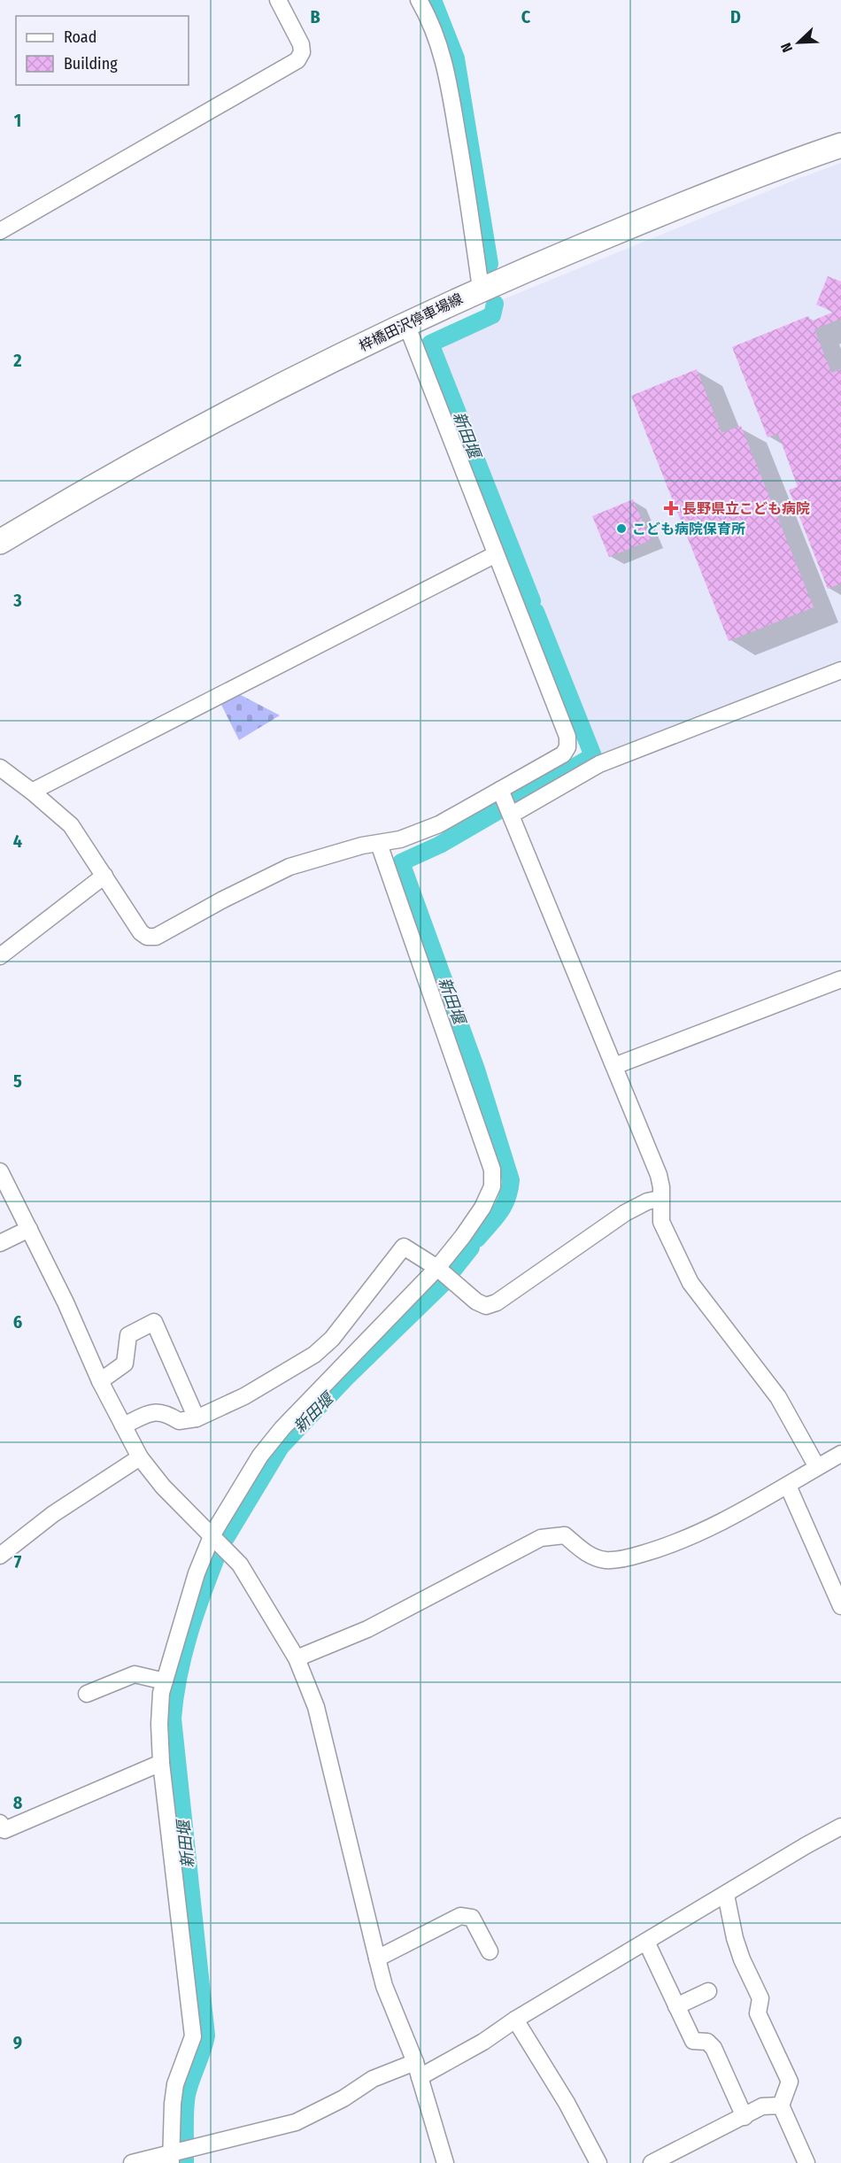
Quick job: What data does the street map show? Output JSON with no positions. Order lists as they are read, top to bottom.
{
  "streets": {
    "main road": ["梓橋田沢停車場線"]
  },
  "water": ["新田堰"],
  "places": {
    "health": ["長野県立こども病院"],
    "other": ["こども病院保育所"]
  },
  "legend": ["Road", "Building"],
  "north": "bottom left",
  "grid": {
    "columns": ["B", "C", "D"],
    "rows": [
      "1",
      "2",
      "3",
      "4",
      "5",
      "6",
      "7",
      "8",
      "9"
    ]
  }
}
